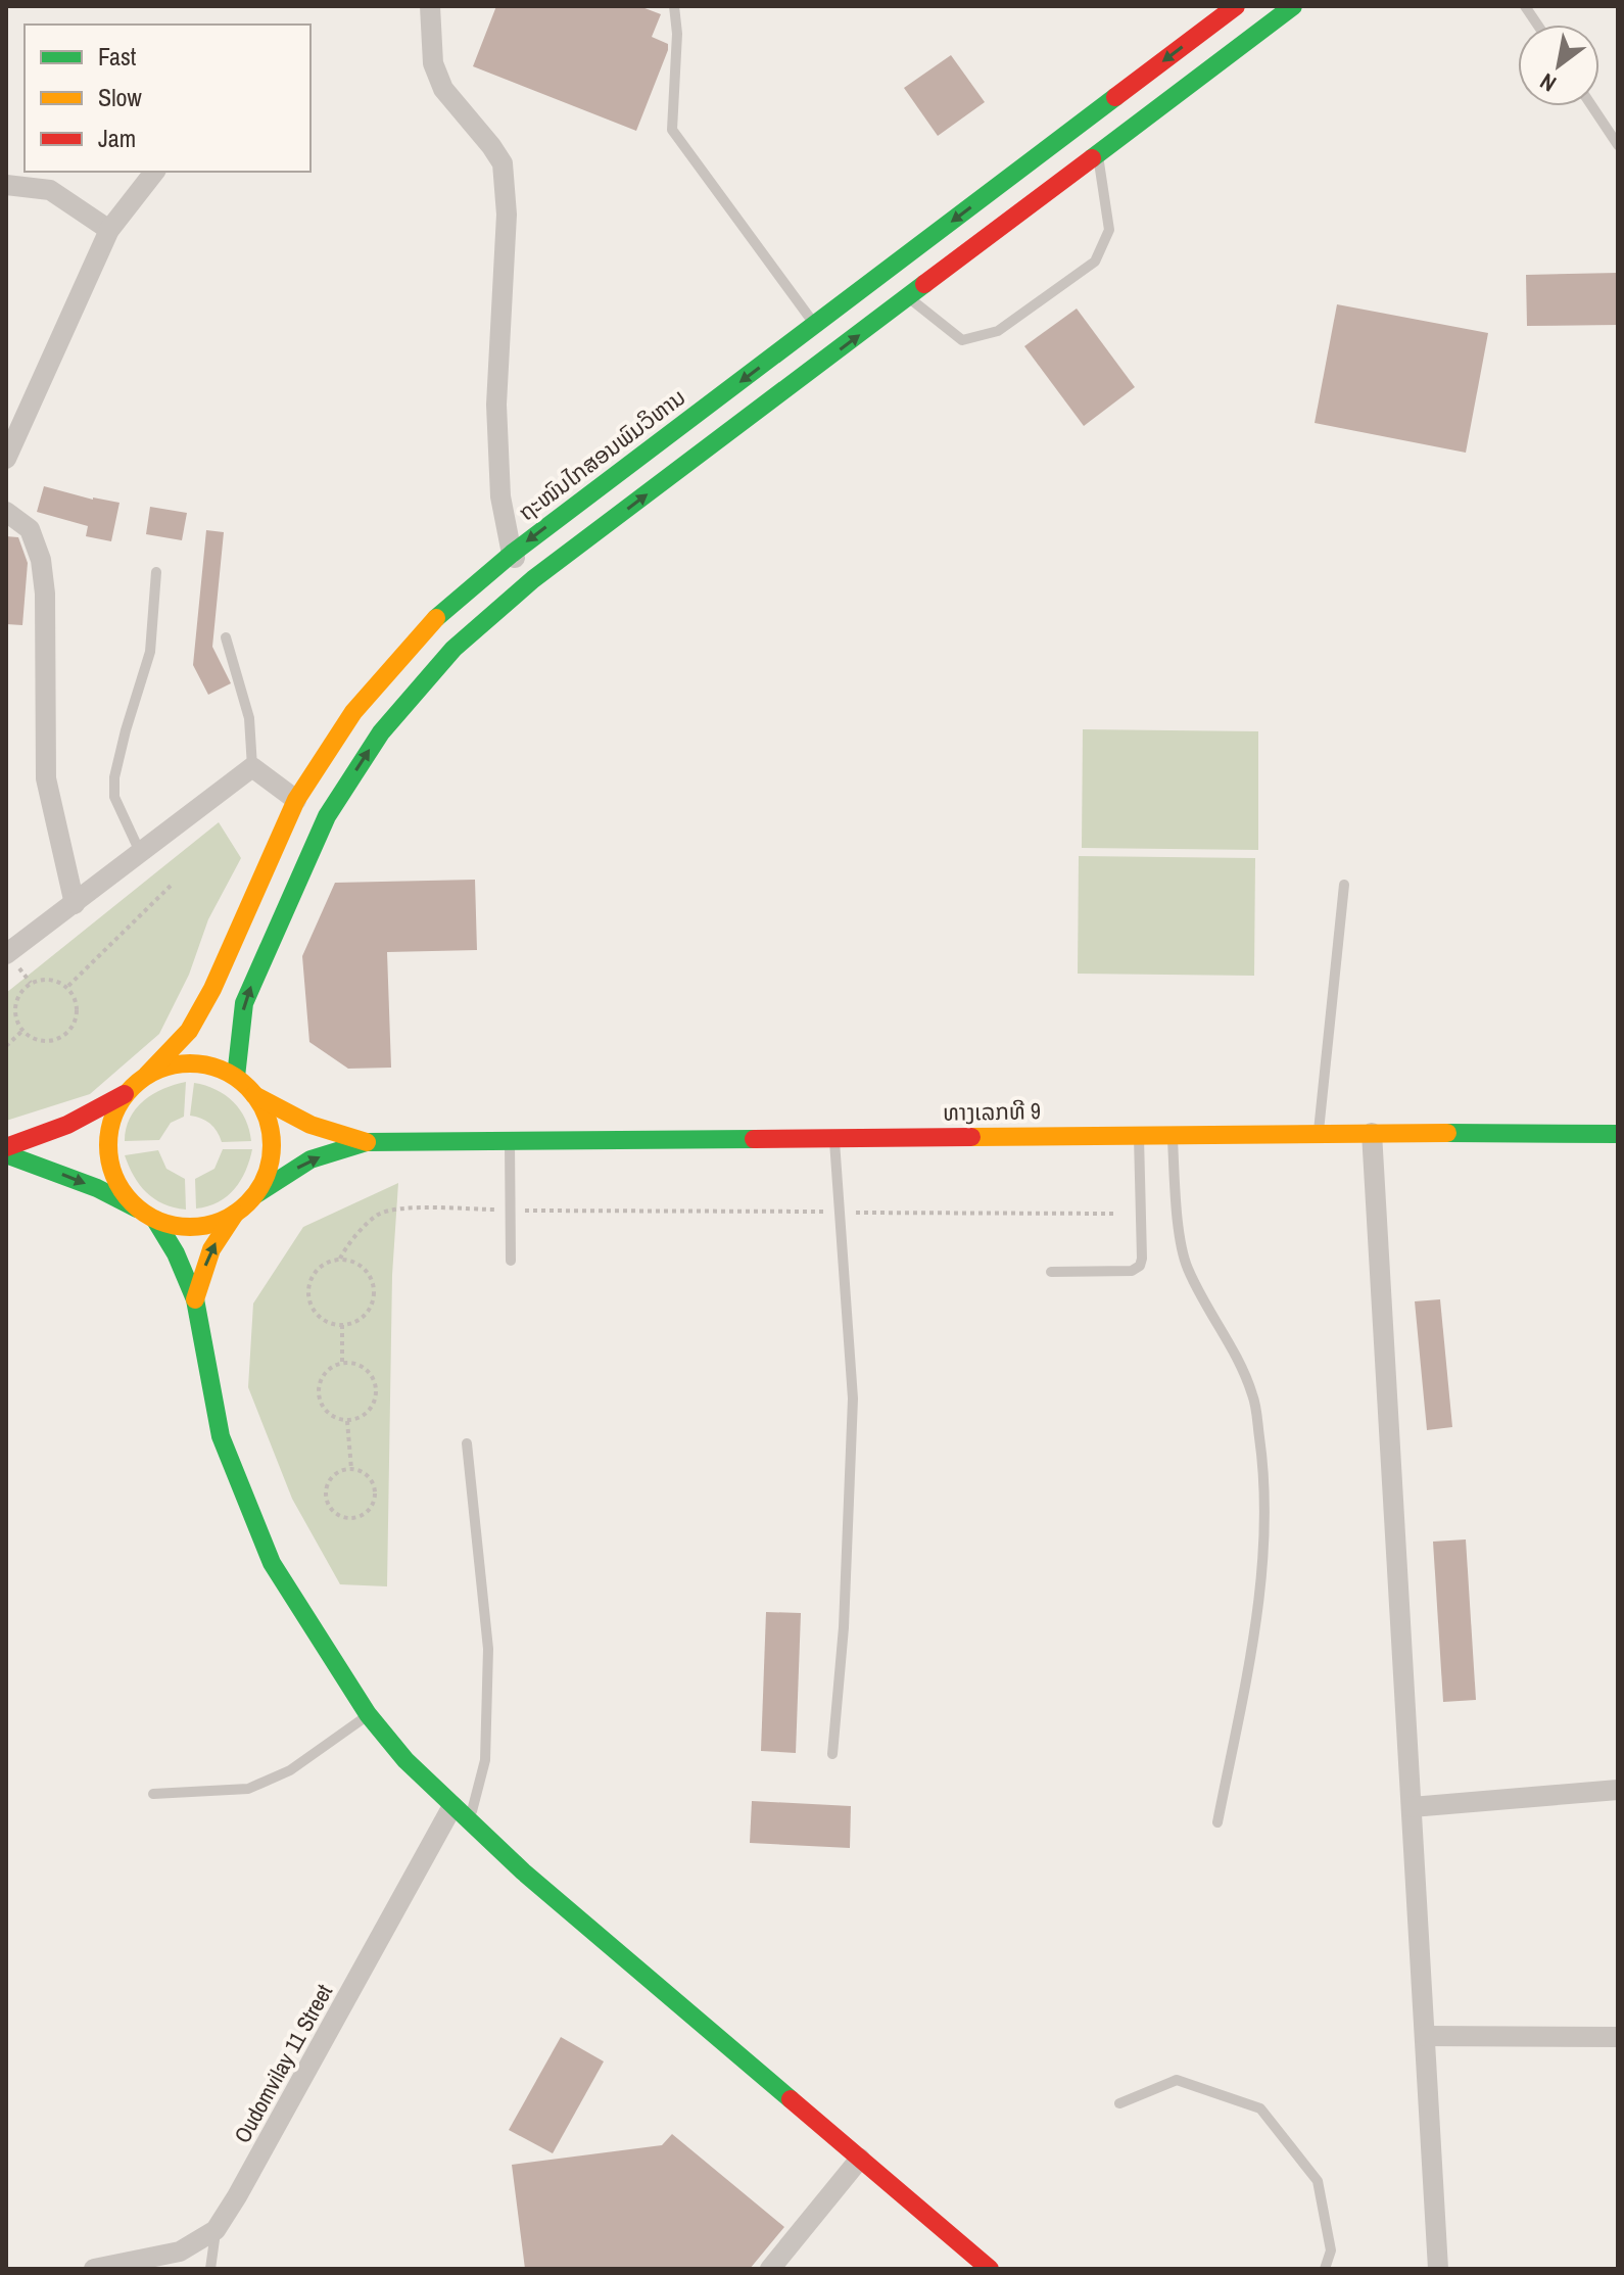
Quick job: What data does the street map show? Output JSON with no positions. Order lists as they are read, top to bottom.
{
  "streets": {
    "main road": ["ຖະໜົນໄກສອນພົມວິຫານ", "ທາງເລກທີ 9"],
    "street": ["Oudomvilay 11 Street"]
  },
  "crossings": [
    ["ຖະໜົນໄກສອນພົມວິຫານ", "ທາງເລກທີ 9"]
  ],
  "legend": ["Fast", "Slow", "Jam"],
  "north": "bottom left"
}
